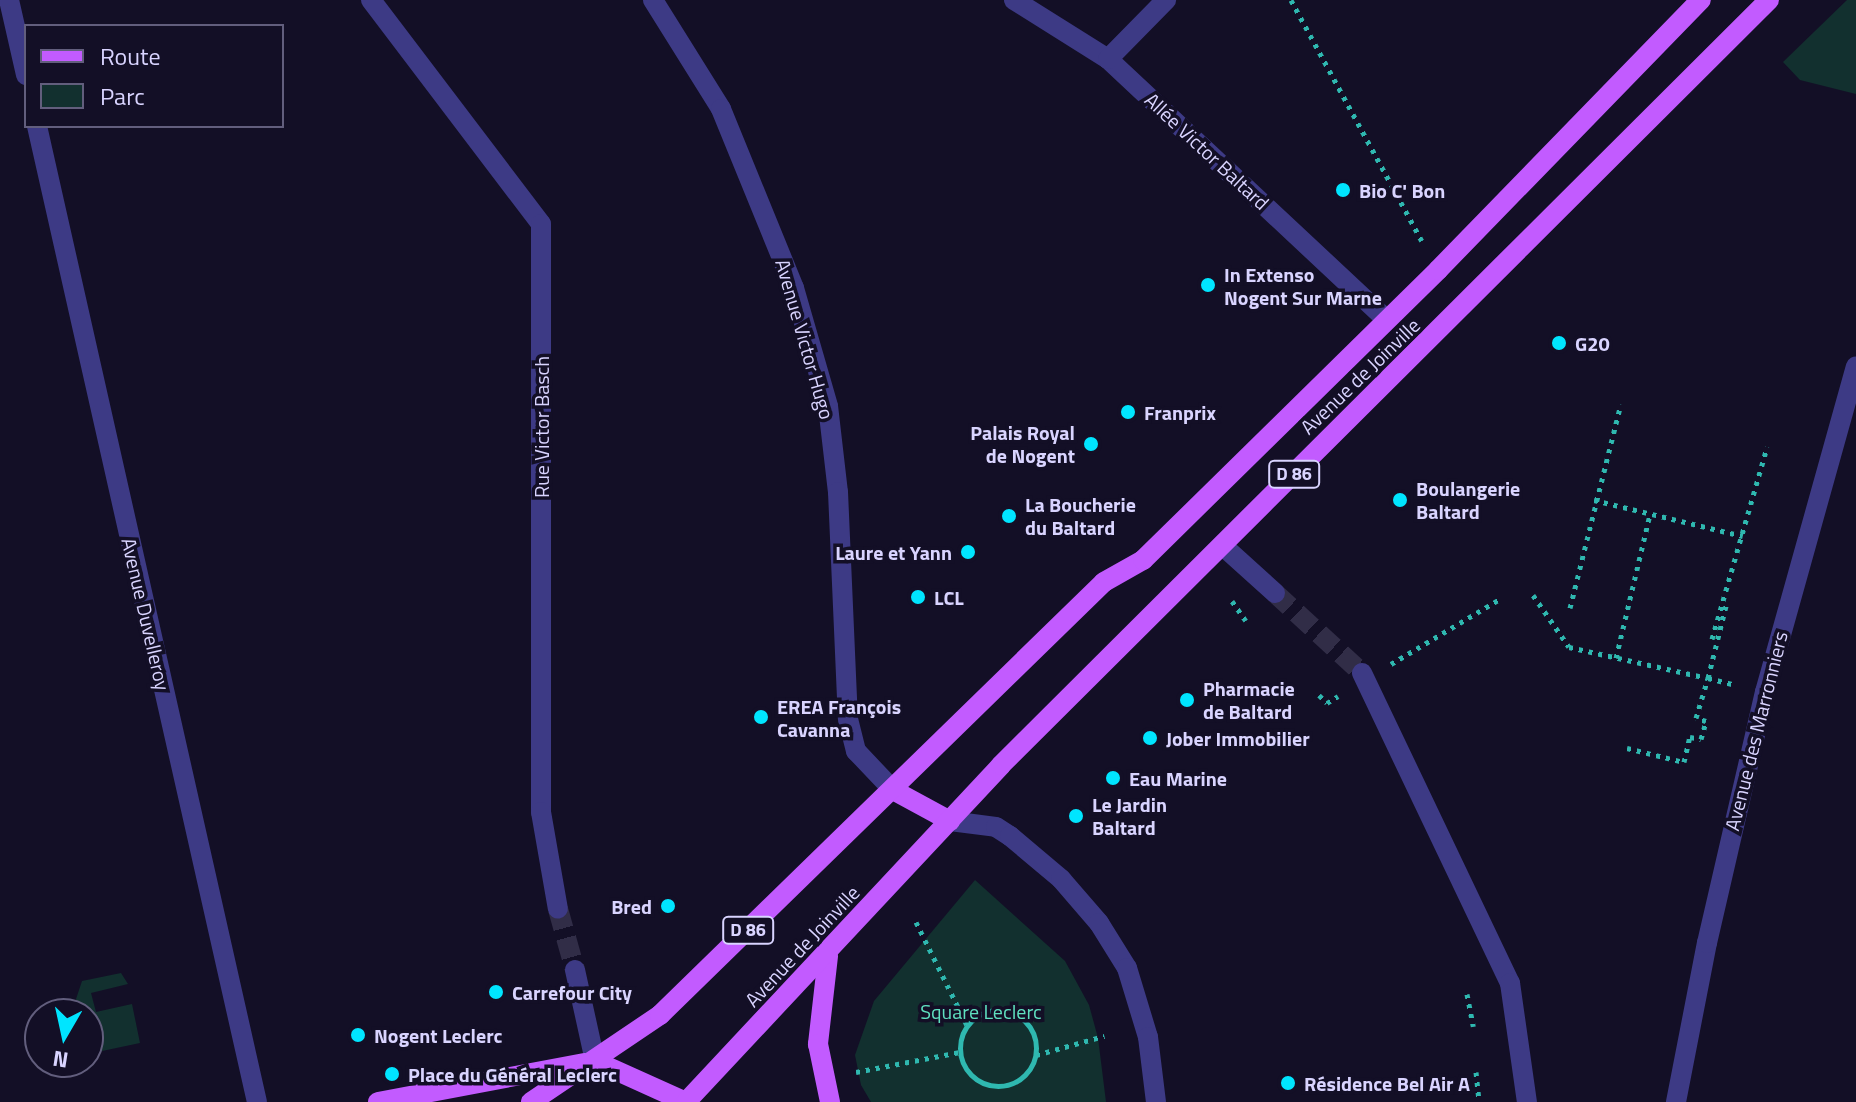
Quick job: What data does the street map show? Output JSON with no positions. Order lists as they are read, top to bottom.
{
  "streets": {
    "main road": ["Avenue de Joinville", "D 86"],
    "street": [
      "Allée Victor Baltard",
      "Avenue Victor Hugo",
      "Rue Victor Basch",
      "Avenue Duvelleroy",
      "Avenue des Marronniers"
    ]
  },
  "crossings": [
    ["Allée Victor Baltard", "Avenue de Joinville"],
    ["Avenue Victor Hugo", "Avenue de Joinville"],
    ["Avenue de Joinville", "D 86"]
  ],
  "parks": ["Square Leclerc"],
  "places": [
    "Bio C' Bon",
    "In Extenso Nogent Sur Marne",
    "G20",
    "Franprix",
    "Palais Royal de Nogent",
    "Boulangerie Baltard",
    "La Boucherie du Baltard",
    "Laure et Yann",
    "LCL",
    "Pharmacie de Baltard",
    "EREA François Cavanna",
    "Jober Immobilier",
    "Eau Marine",
    "Le Jardin Baltard",
    "Bred",
    "Carrefour City",
    "Nogent Leclerc",
    "Place du Général Leclerc",
    "Résidence Bel Air A"
  ],
  "legend": ["Route", "Parc"],
  "north": "bottom"
}
